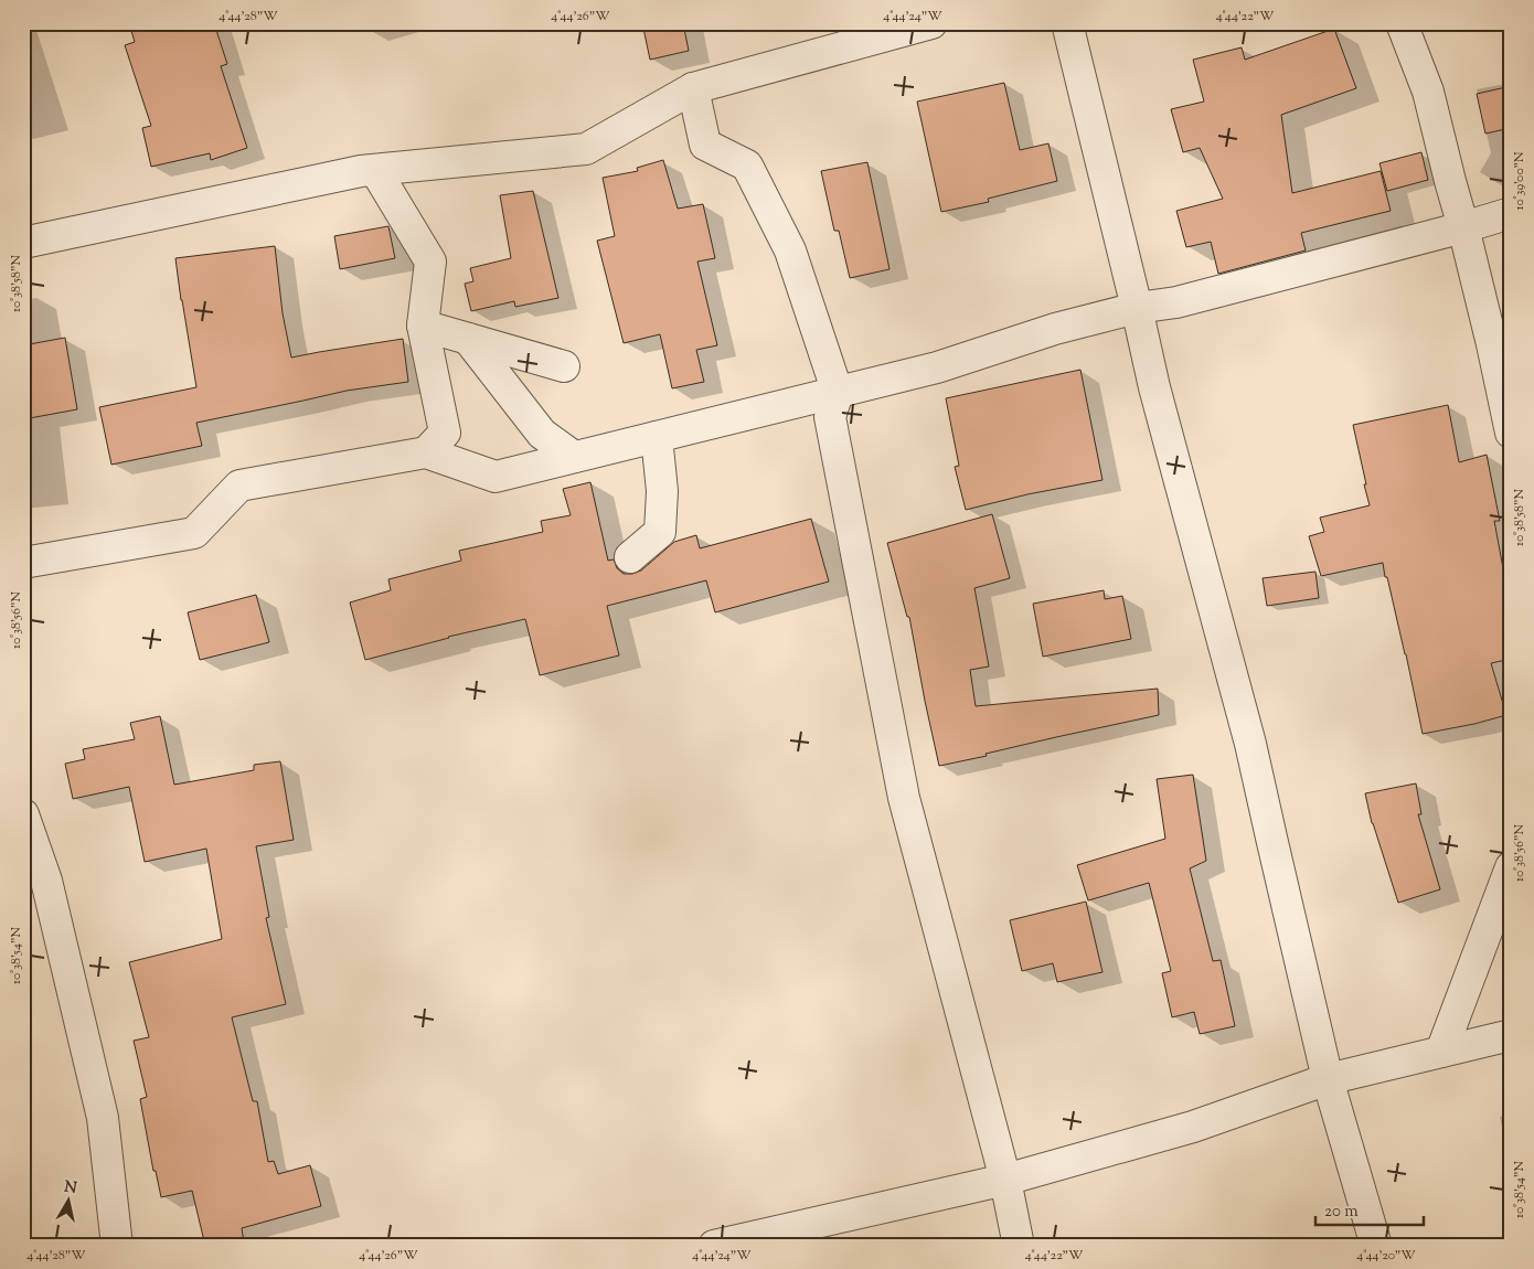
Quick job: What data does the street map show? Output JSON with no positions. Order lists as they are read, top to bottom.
{
  "scale_bar": "20 m",
  "north": "top",
  "coordinates": [
    "4°44'28\"W",
    "4°44'26\"W",
    "4°44'24\"W",
    "4°44'22\"W",
    "10°39'00\"N",
    "10°38'58\"N",
    "10°38'56\"N",
    "10°38'54\"N",
    "4°44'20\"W"
  ]
}
